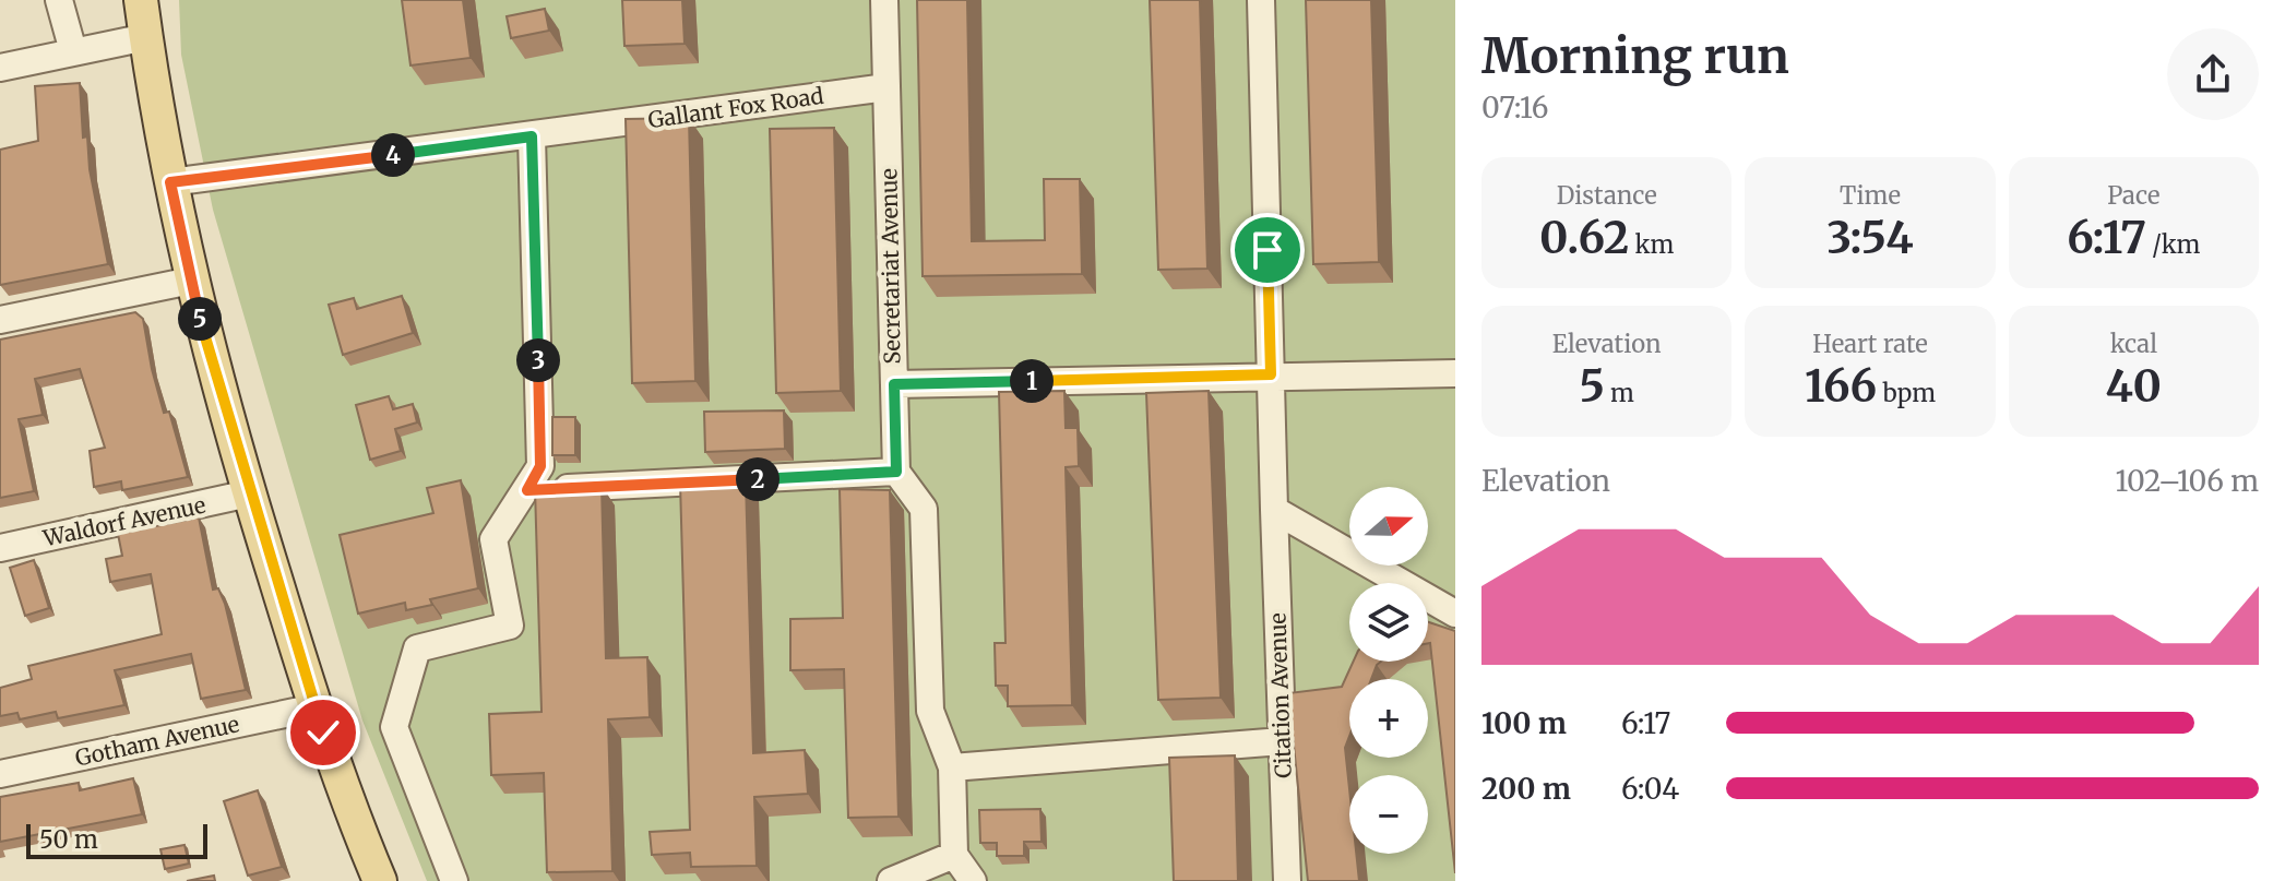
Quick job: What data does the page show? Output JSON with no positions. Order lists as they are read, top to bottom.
{
  "streets": {
    "street": [
      "Gallant Fox Road",
      "Secretariat Avenue",
      "Waldorf Avenue",
      "Citation Avenue",
      "Gotham Avenue"
    ]
  },
  "crossings": [
    ["Gallant Fox Road", "Secretariat Avenue"]
  ],
  "scale_bar": "50 m",
  "north": "right",
  "page": {
    "heading": ["Morning run", "07:16"],
    "pins": [
      "4",
      "5",
      "3",
      "1",
      "2"
    ],
    "stats": [
      ["Distance", "0.62 km"],
      ["Time", "3:54"],
      ["Pace", "6:17 /km"],
      ["Elevation", "5 m"],
      ["Heart rate", "166 bpm"],
      ["kcal", "40"]
    ],
    "chart": ["Elevation", "102–106 m"],
    "map_buttons": ["+", "−"],
    "list": [
      {
        "name": "100 m",
        "note": "6:17"
      },
      {
        "name": "200 m",
        "note": "6:04"
      }
    ],
    "scale": "50 m"
  }
}
